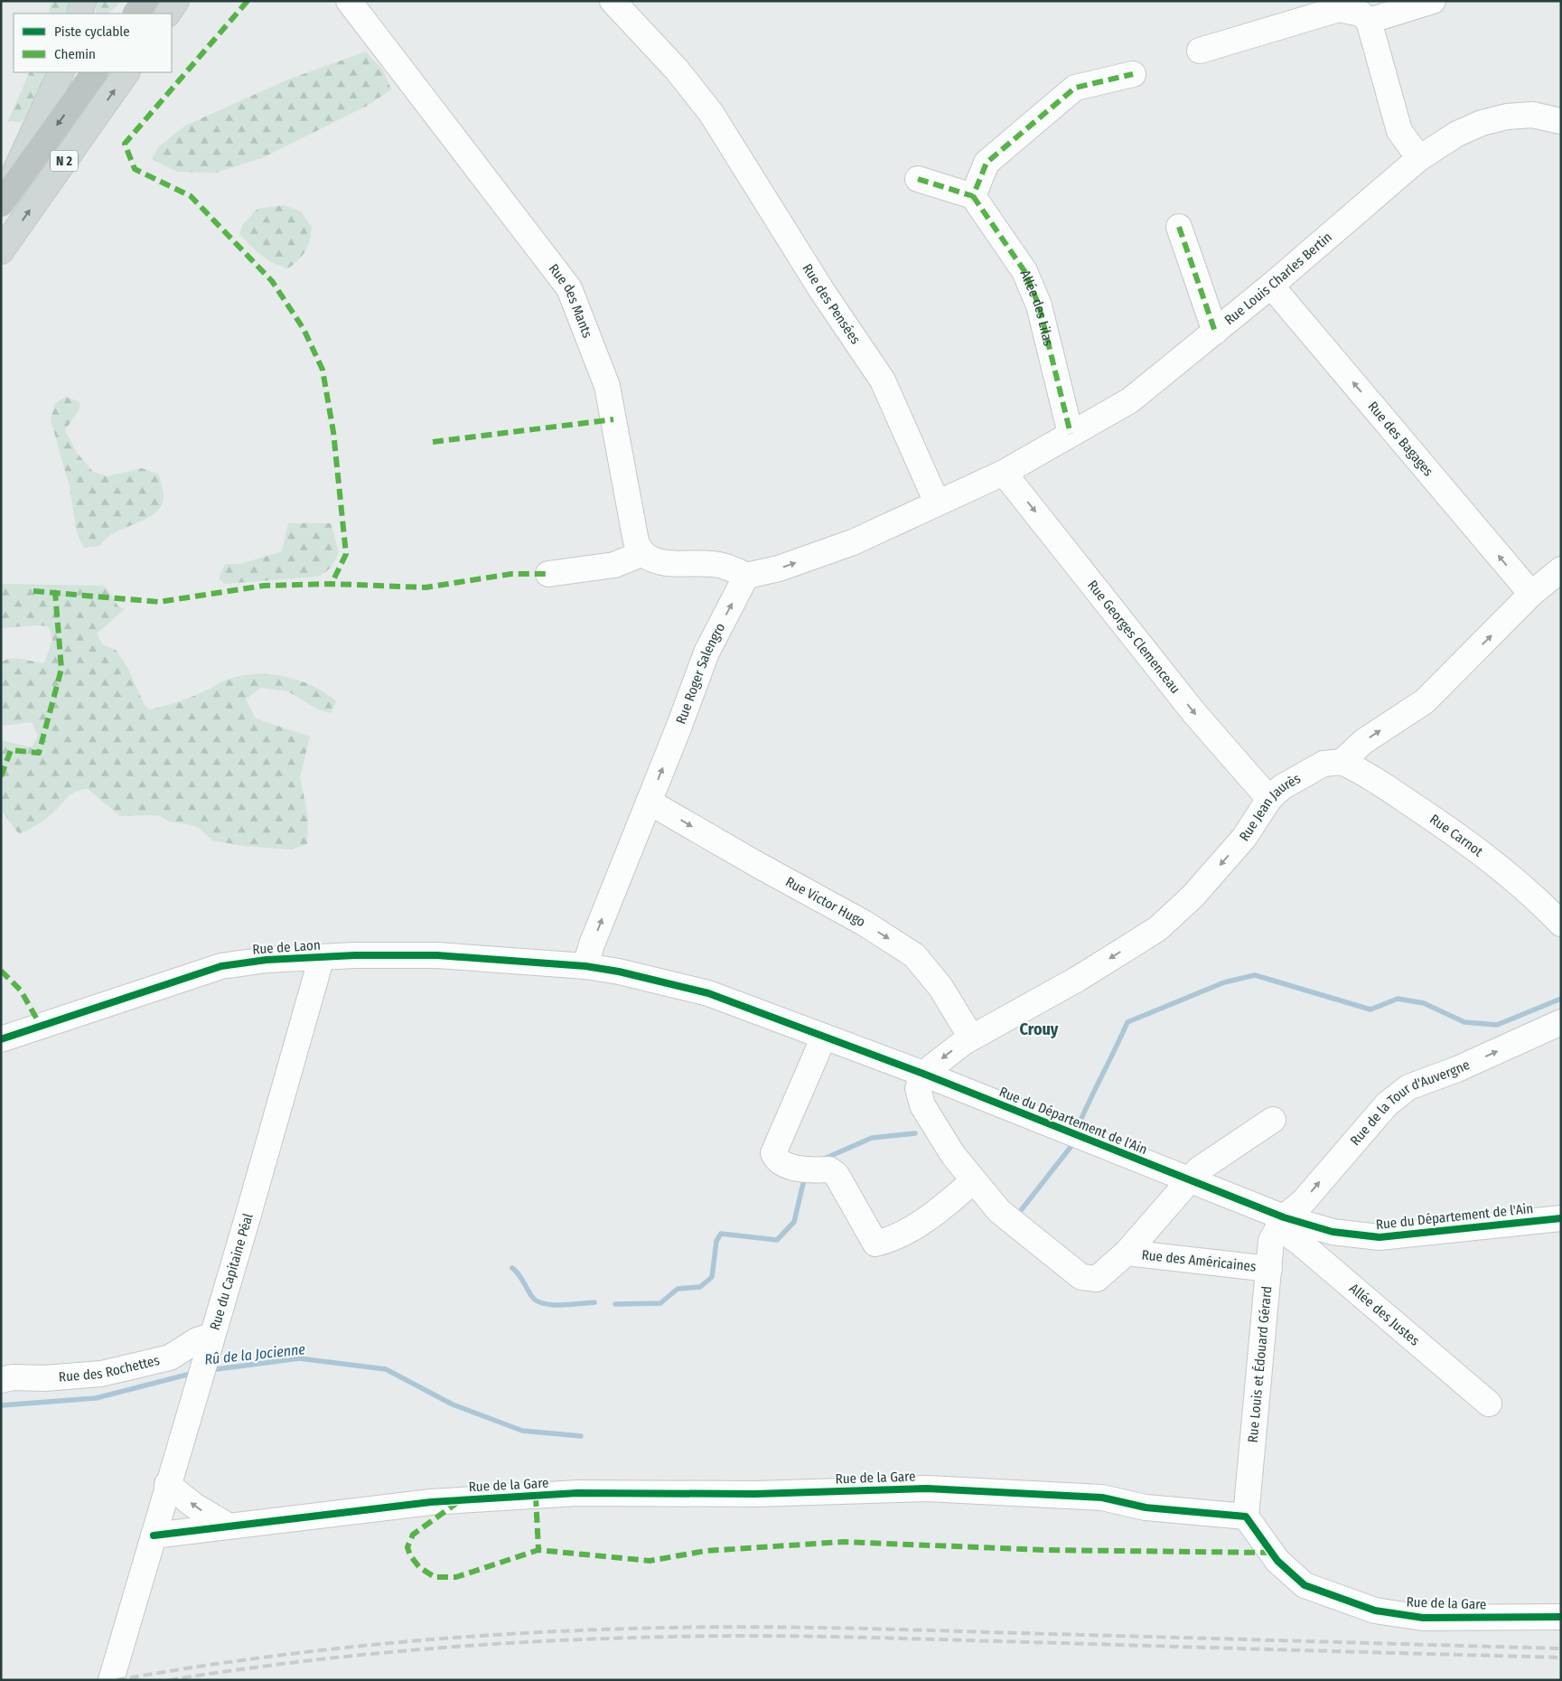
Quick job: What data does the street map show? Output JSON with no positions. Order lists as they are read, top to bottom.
{
  "streets": {
    "highway": ["N 2"],
    "street": [
      "Rue Louis Charles Bertin",
      "Rue des Mants",
      "Rue des Pensées",
      "Allée des Lilas",
      "Rue des Bagages",
      "Rue Georges Clemenceau",
      "Rue Roger Salengro",
      "Rue Jean Jaurès",
      "Rue Carnot",
      "Rue Victor Hugo",
      "Rue de Laon",
      "Rue de la Tour d'Auvergne",
      "Rue du Département de l'Ain",
      "Rue des Américaines",
      "Rue du Capitaine Péal",
      "Allée des Justes",
      "Rue Louis et Édouard Gérard",
      "Rue des Rochettes",
      "Rue de la Gare"
    ]
  },
  "crossings": [
    ["Rue Louis Charles Bertin", "Rue des Pensées"],
    ["Rue Louis Charles Bertin", "Allée des Lilas"],
    ["Rue Louis Charles Bertin", "Rue des Bagages"],
    ["Rue Louis Charles Bertin", "Rue Georges Clemenceau"],
    ["Rue Georges Clemenceau", "Rue Jean Jaurès"],
    ["Rue Roger Salengro", "Rue Victor Hugo"],
    ["Rue Roger Salengro", "Rue de Laon"],
    ["Rue Roger Salengro", "Rue du Département de l'Ain"],
    ["Rue Jean Jaurès", "Rue Carnot"],
    ["Rue Jean Jaurès", "Rue Victor Hugo"],
    ["Rue Jean Jaurès", "Rue du Département de l'Ain"],
    ["Rue Jean Jaurès", "Rue des Américaines"],
    ["Rue de Laon", "Rue du Département de l'Ain"],
    ["Rue de Laon", "Rue du Capitaine Péal"],
    ["Rue de la Tour d'Auvergne", "Rue du Département de l'Ain"],
    ["Rue de la Tour d'Auvergne", "Allée des Justes"],
    ["Rue de la Tour d'Auvergne", "Rue Louis et Édouard Gérard"],
    ["Rue du Département de l'Ain", "Rue des Américaines"],
    ["Rue du Département de l'Ain", "Allée des Justes"],
    ["Rue du Département de l'Ain", "Rue Louis et Édouard Gérard"],
    ["Rue des Américaines", "Rue Louis et Édouard Gérard"],
    ["Rue du Capitaine Péal", "Rue des Rochettes"],
    ["Rue du Capitaine Péal", "Rue de la Gare"],
    ["Allée des Justes", "Rue Louis et Édouard Gérard"],
    ["Rue Louis et Édouard Gérard", "Rue de la Gare"]
  ],
  "one_way": [
    "Rue des Bagages",
    "Rue Georges Clemenceau",
    "Rue Roger Salengro",
    "Rue Jean Jaurès",
    "Rue Victor Hugo",
    "Rue de la Tour d'Auvergne"
  ],
  "districts": ["Crouy"],
  "water": ["Rû de la Jocienne"],
  "legend": ["Piste cyclable", "Chemin"]
}
